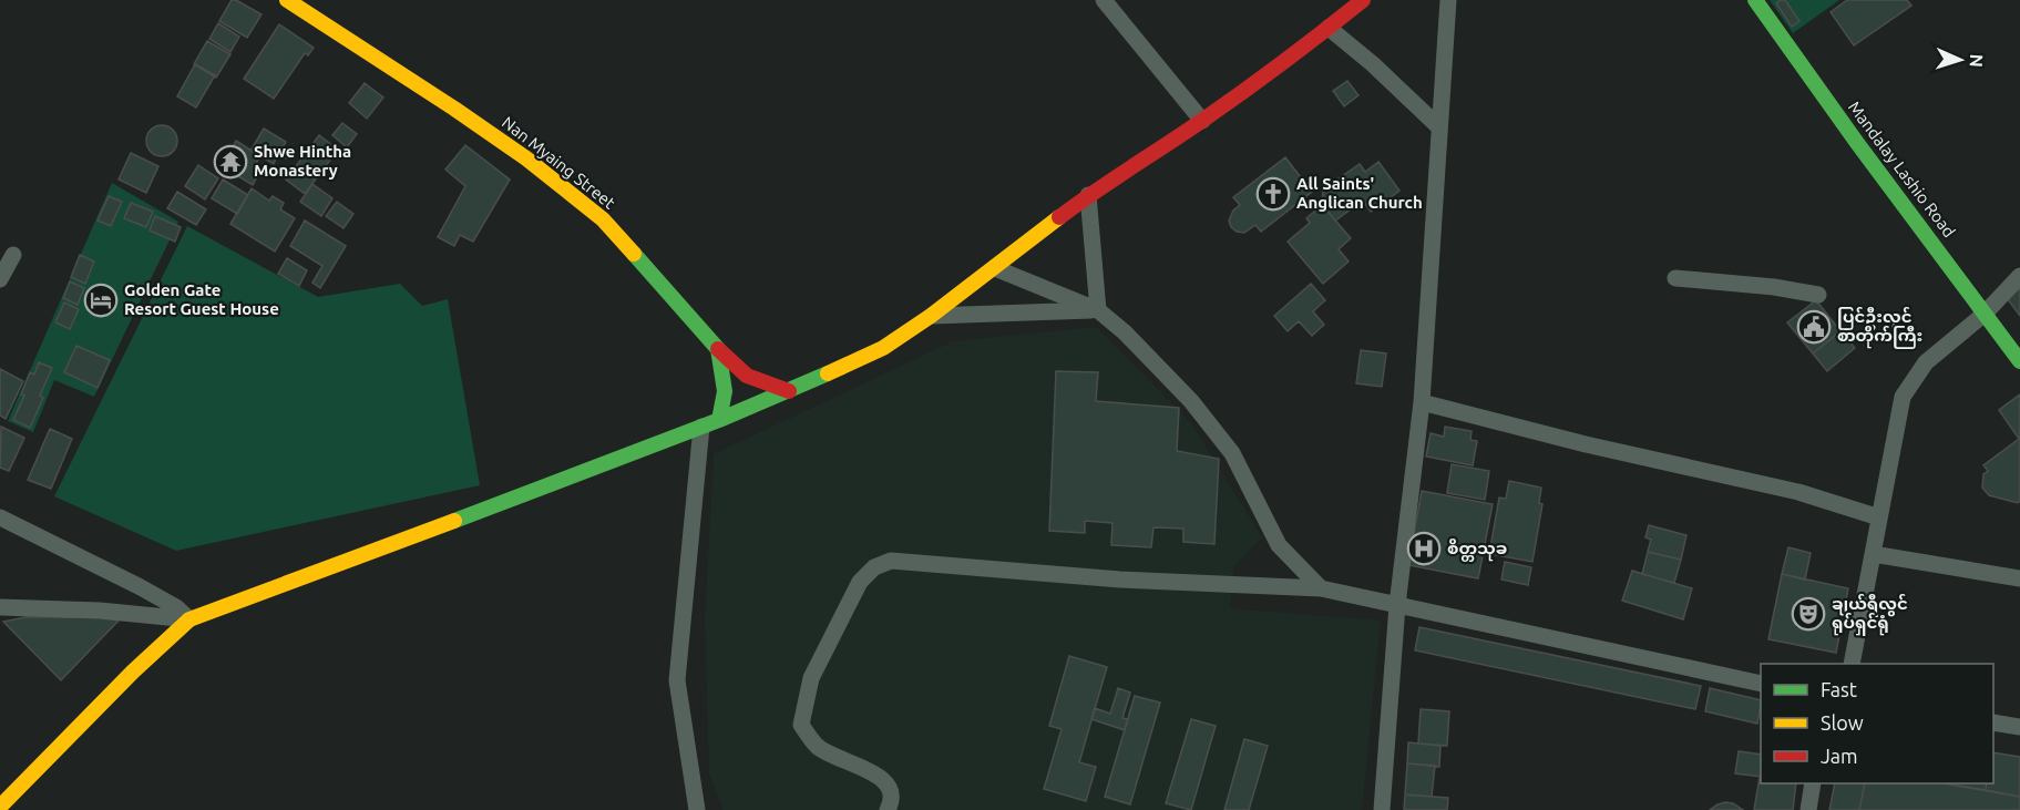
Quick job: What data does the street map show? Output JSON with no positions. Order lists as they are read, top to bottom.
{
  "streets": {
    "main road": ["Nan Myaing Street", "Mandalay Lashio Road"]
  },
  "places": {
    "temple": ["Shwe Hintha Monastery"],
    "church": ["All Saints' Anglican Church"],
    "hotel": ["Golden Gate Resort Guest House"],
    "public building": ["ပြင်ဦးလွင် စာတိုက်ကြီး"],
    "hospital": ["စိတ္တသုခ"],
    "theatre": ["ချယ်ရီလွင် ရုပ်ရှင်ရုံ"]
  },
  "legend": ["Fast", "Slow", "Jam"],
  "north": "right"
}
